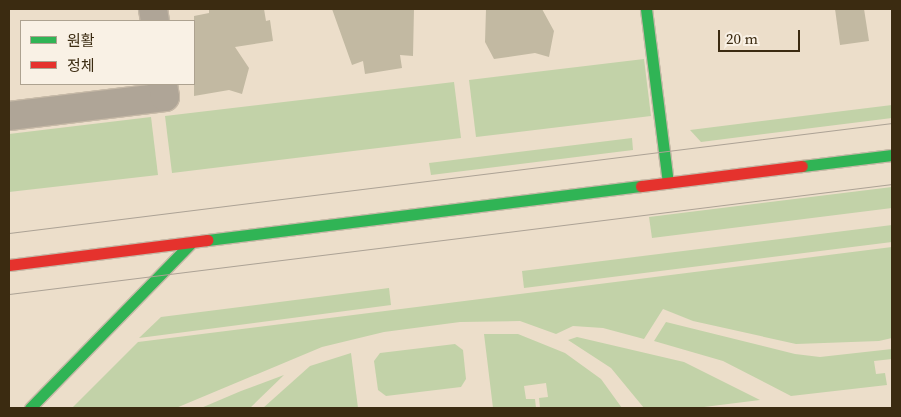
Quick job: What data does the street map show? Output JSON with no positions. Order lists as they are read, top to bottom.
{
  "legend": ["원활", "정체"],
  "scale_bar": "20 m"
}
